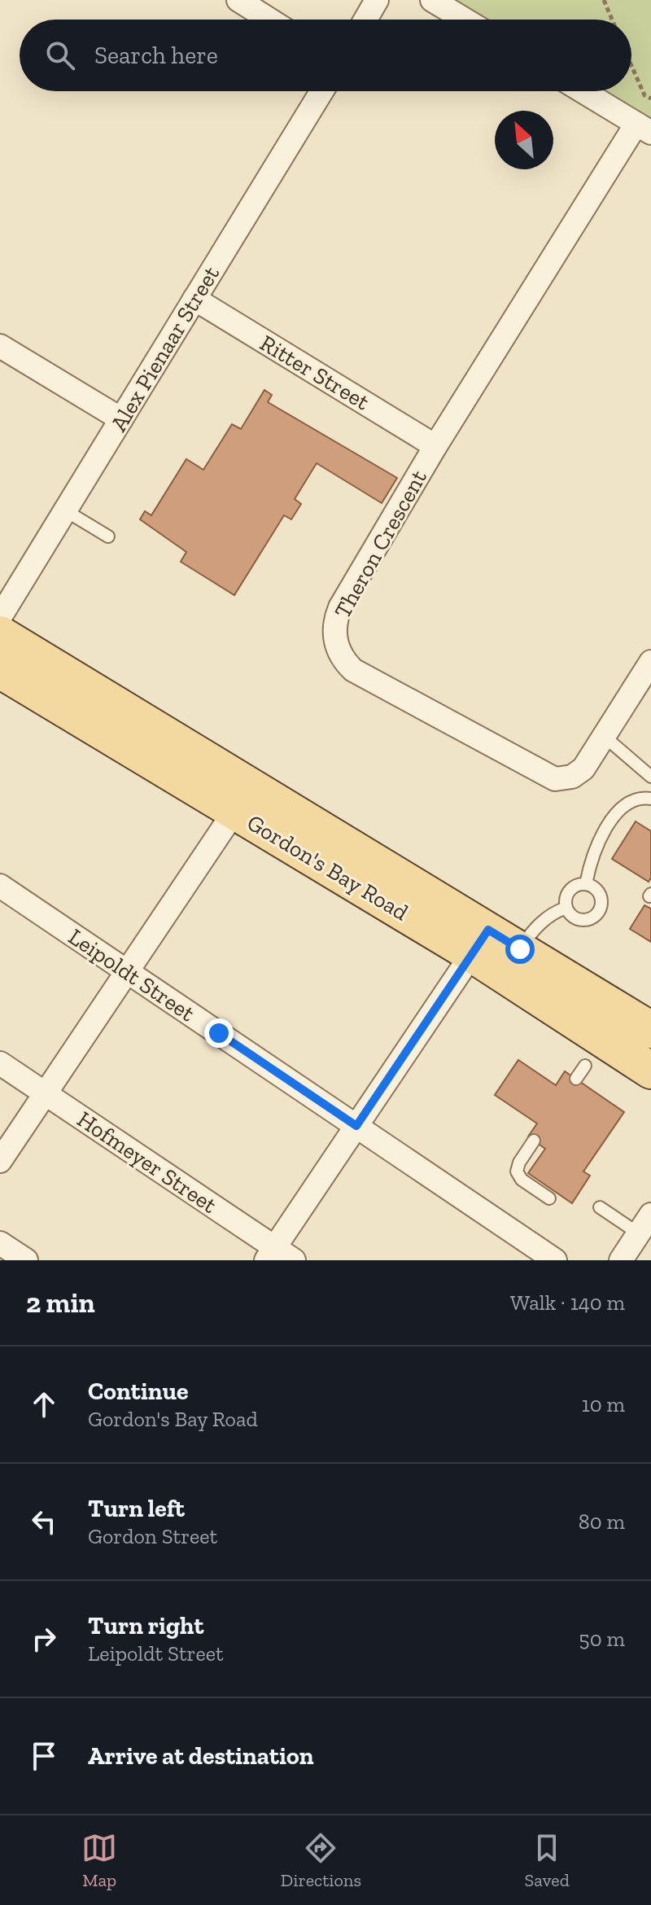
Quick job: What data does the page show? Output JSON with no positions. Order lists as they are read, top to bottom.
{
  "streets": {
    "main road": ["Gordon's Bay Road"],
    "street": [
      "Alex Pienaar Street",
      "Ritter Street",
      "Theron Crescent",
      "Leipoldt Street",
      "Hofmeyer Street"
    ]
  },
  "crossings": [
    ["Alex Pienaar Street", "Ritter Street"],
    ["Ritter Street", "Theron Crescent"]
  ],
  "north": "top left",
  "page": {
    "search": "Search here",
    "heading": ["2 min", "Walk · 140 m"],
    "list": [
      ["Continue", "Gordon's Bay Road", "10 m"],
      ["Turn left", "Gordon Street", "80 m"],
      ["Turn right", "Leipoldt Street", "50 m"],
      "Arrive at destination"
    ],
    "nav": ["Map", "Directions", "Saved"]
  }
}
